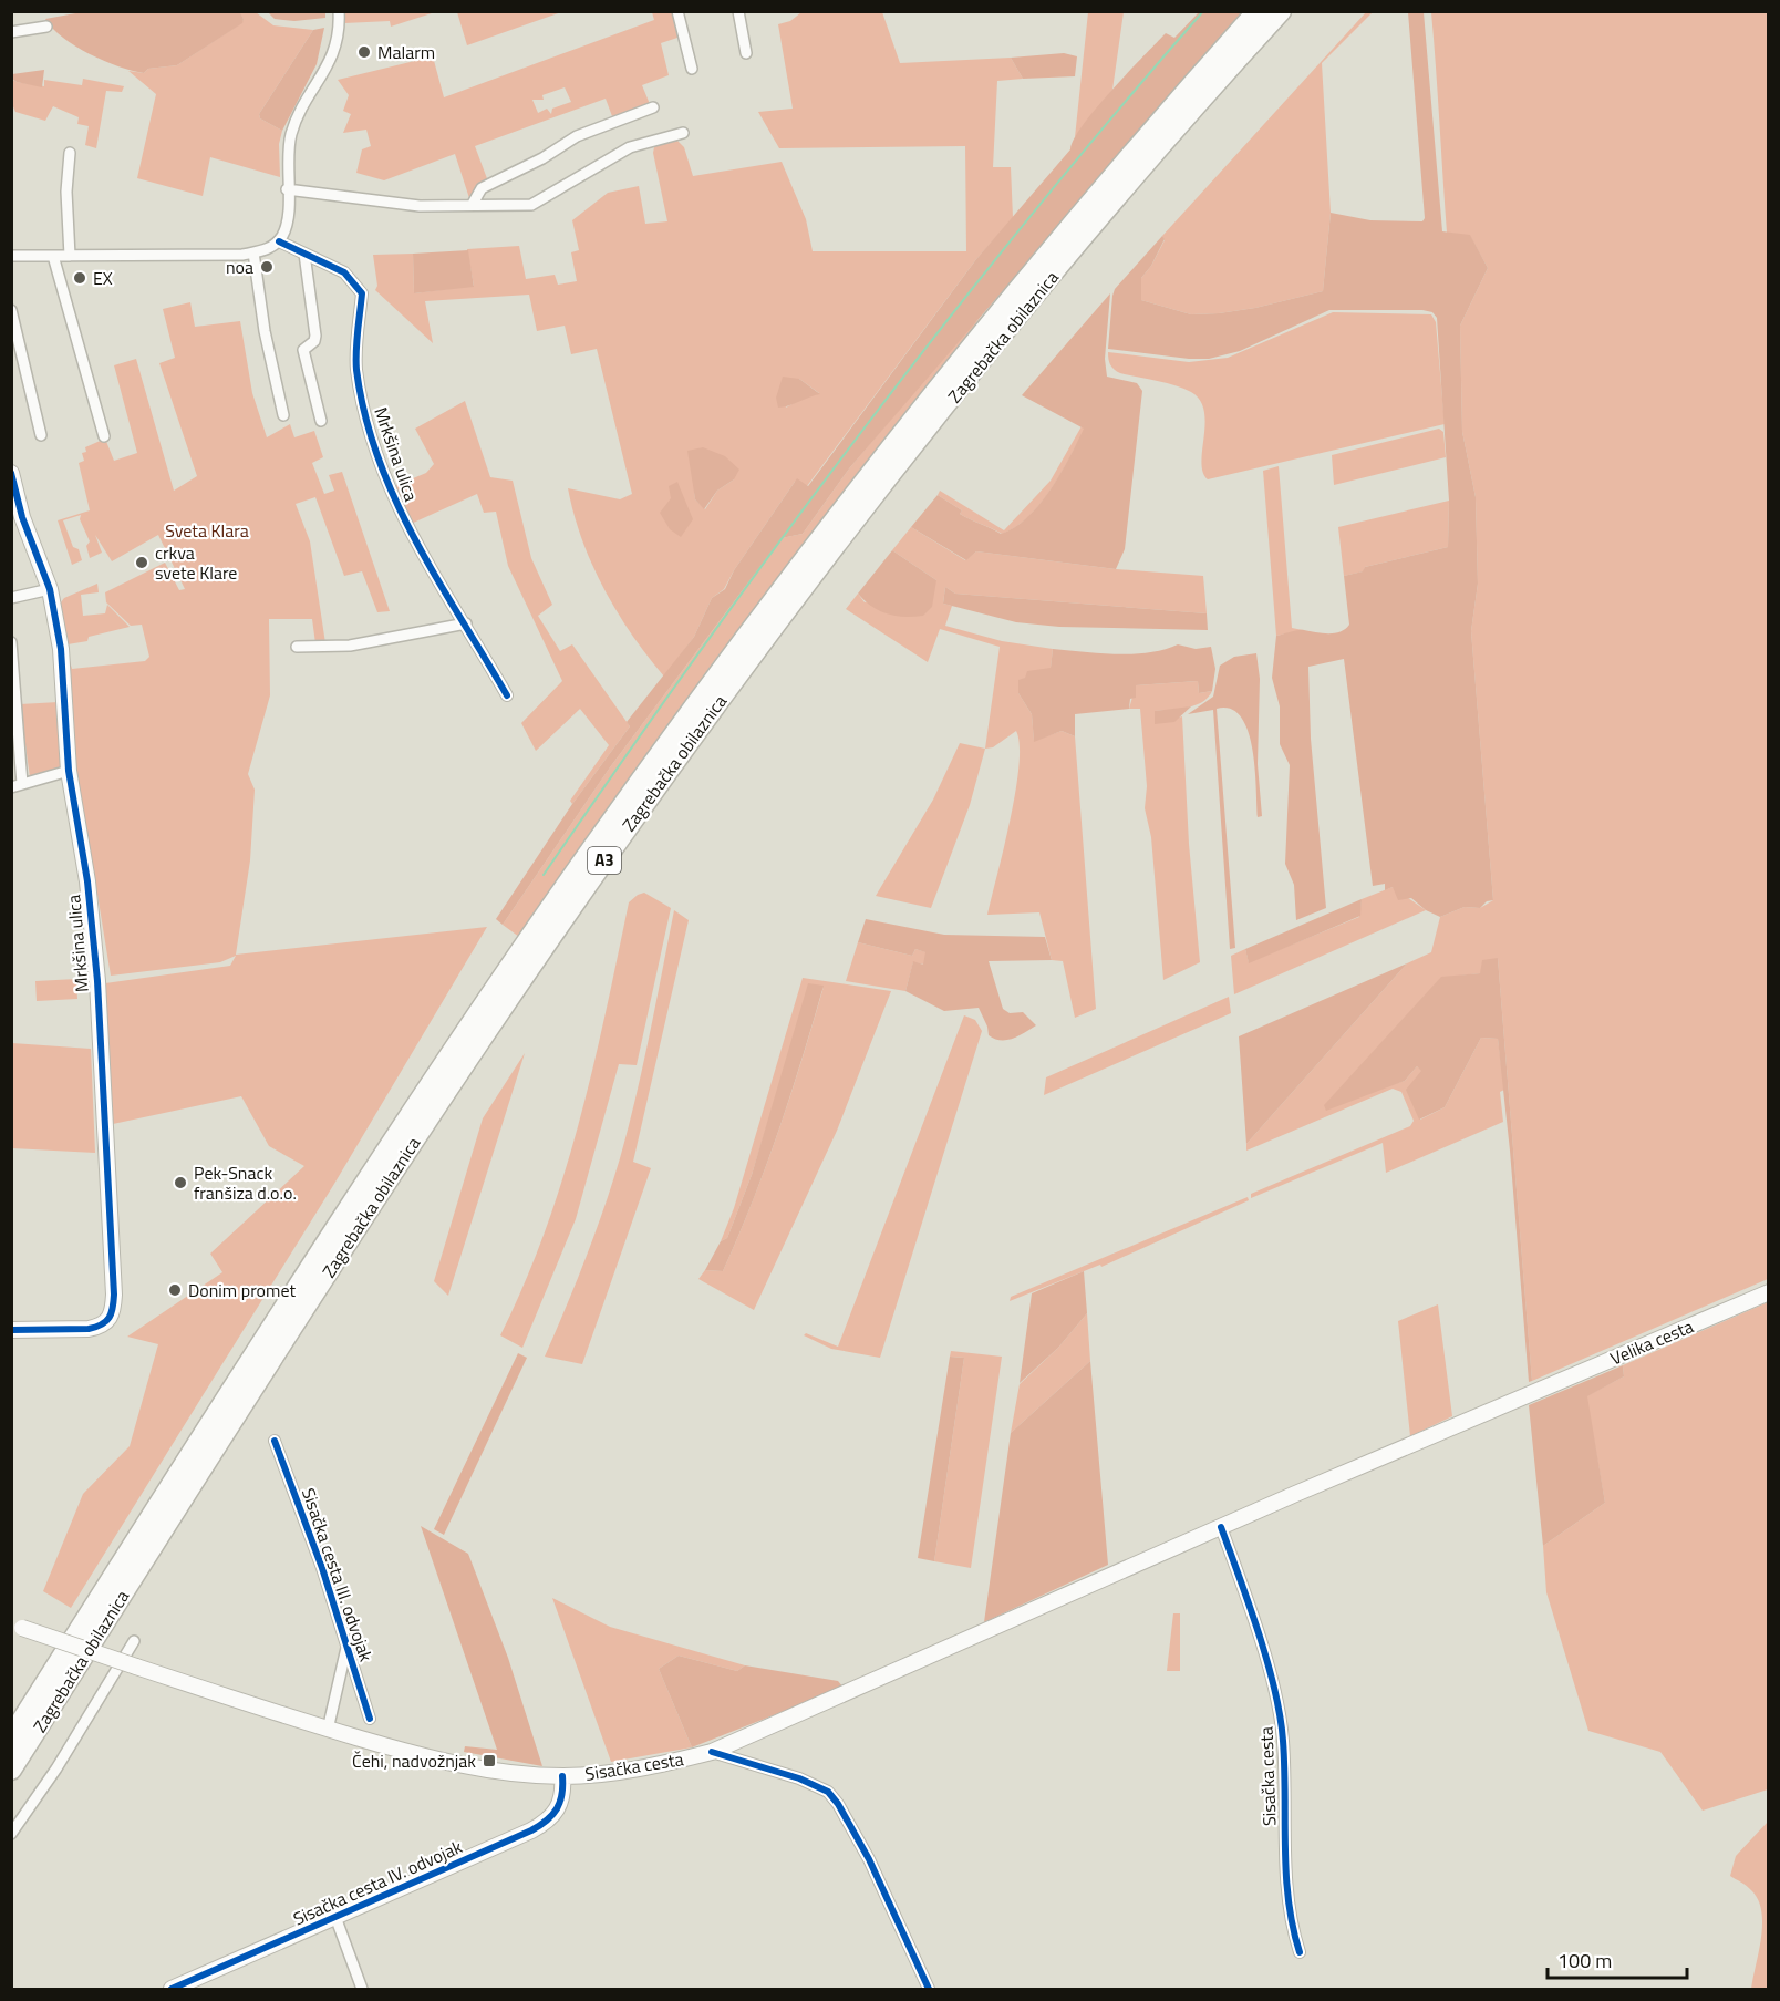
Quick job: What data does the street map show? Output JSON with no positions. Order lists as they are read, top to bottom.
{
  "streets": {
    "highway": ["Zagrebačka obilaznica", "A3"],
    "main road": [
      "Mrkšina ulica",
      "Velika cesta",
      "Sisačka cesta",
      "Sisačka cesta IV. odvojak"
    ],
    "street": ["Sisačka cesta III. odvojak"]
  },
  "crossings": [
    ["Velika cesta", "Sisačka cesta"],
    ["Sisačka cesta III. odvojak", "Sisačka cesta"],
    ["Sisačka cesta", "Sisačka cesta IV. odvojak"]
  ],
  "parks": ["Sveta Klara"],
  "places": {
    "other": [
      "Malarm",
      "noa",
      "EX",
      "crkva svete Klare",
      "Pek-Snack franšiza d.o.o.",
      "Donim promet"
    ],
    "transit": ["Čehi, nadvožnjak"]
  },
  "scale_bar": "100 m"
}
